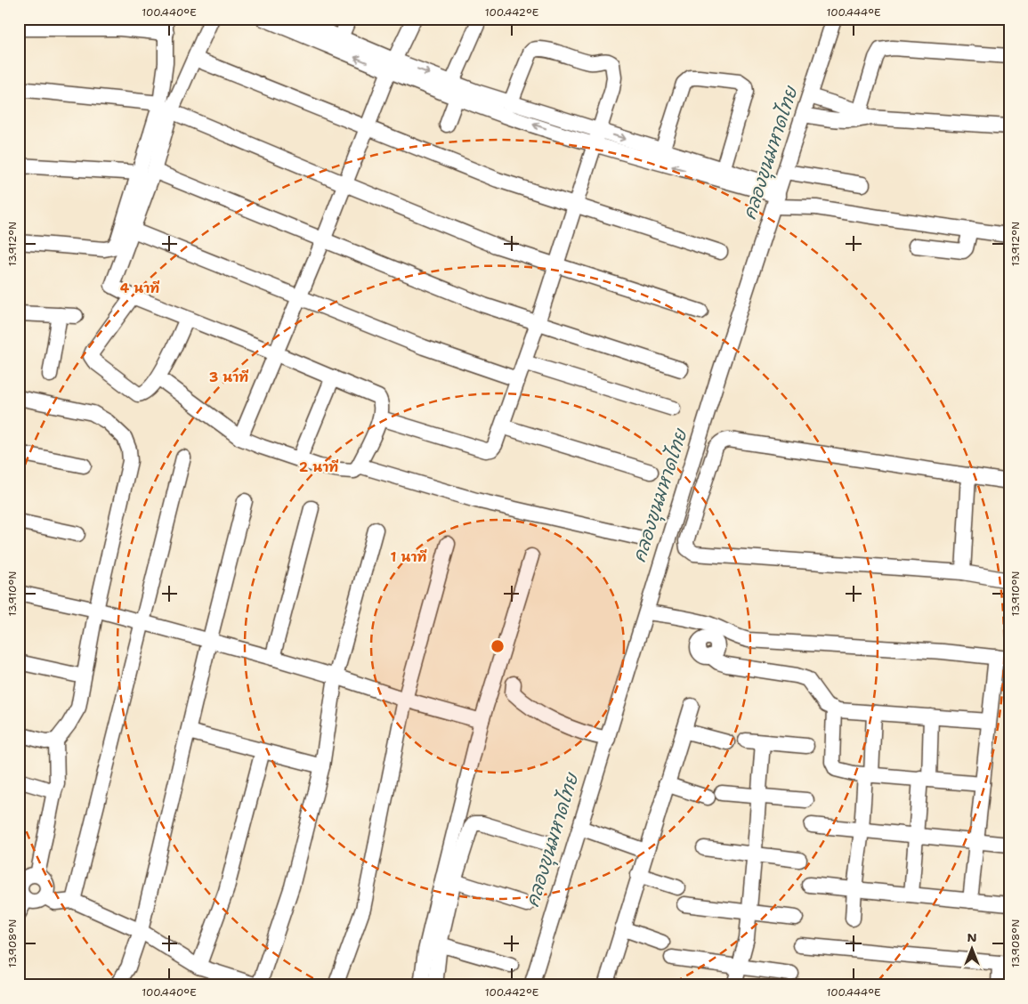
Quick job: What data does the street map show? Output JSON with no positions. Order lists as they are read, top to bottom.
{
  "water": ["คลองขุนมหาดไทย"],
  "north": "top",
  "coordinates": [
    "100.440°E",
    "100.442°E",
    "100.444°E",
    "13.912°N",
    "13.910°N",
    "13.908°N"
  ],
  "rings": [
    "4 นาที",
    "3 นาที",
    "2 นาที",
    "1 นาที"
  ]
}
